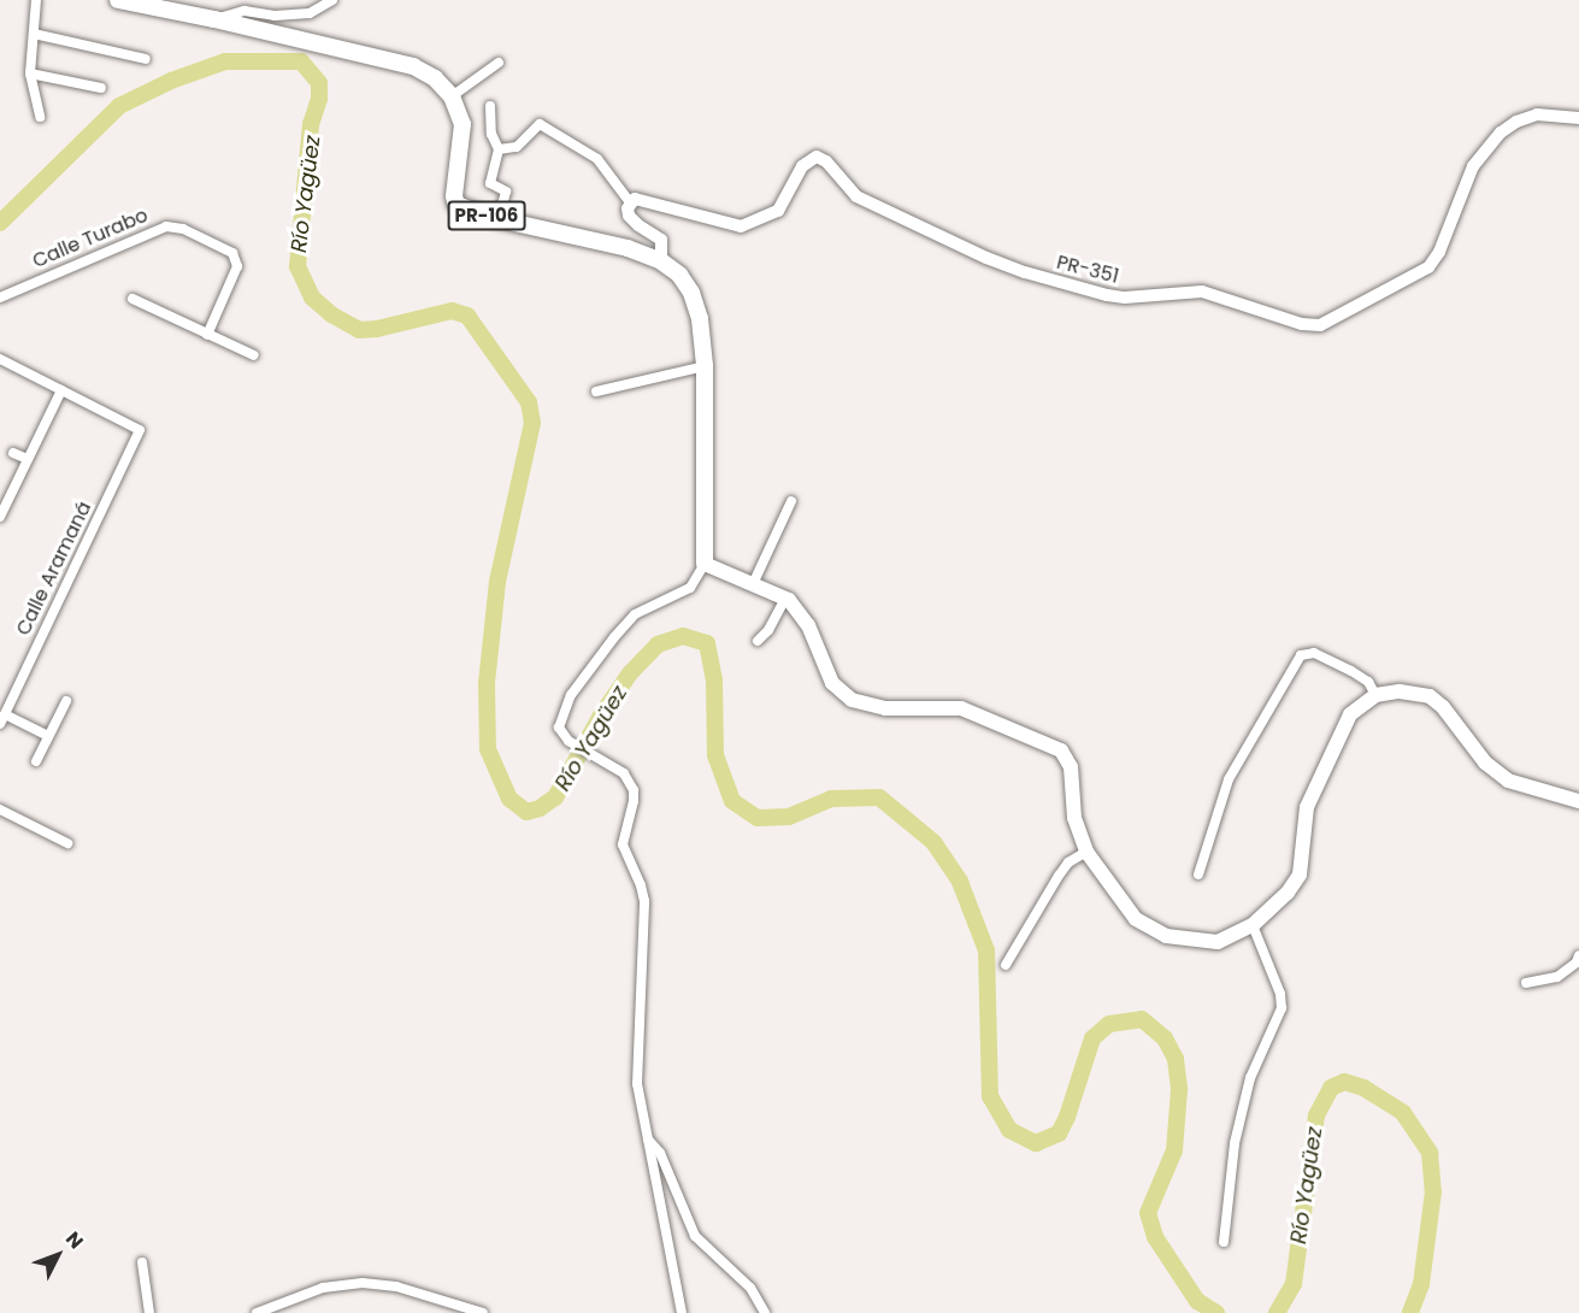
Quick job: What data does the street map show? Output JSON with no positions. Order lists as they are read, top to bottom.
{
  "streets": {
    "main road": ["PR-106"],
    "street": ["Calle Turabo", "PR-351", "Calle Aramaná"]
  },
  "water": ["Río Yagüez"],
  "north": "top right"
}
